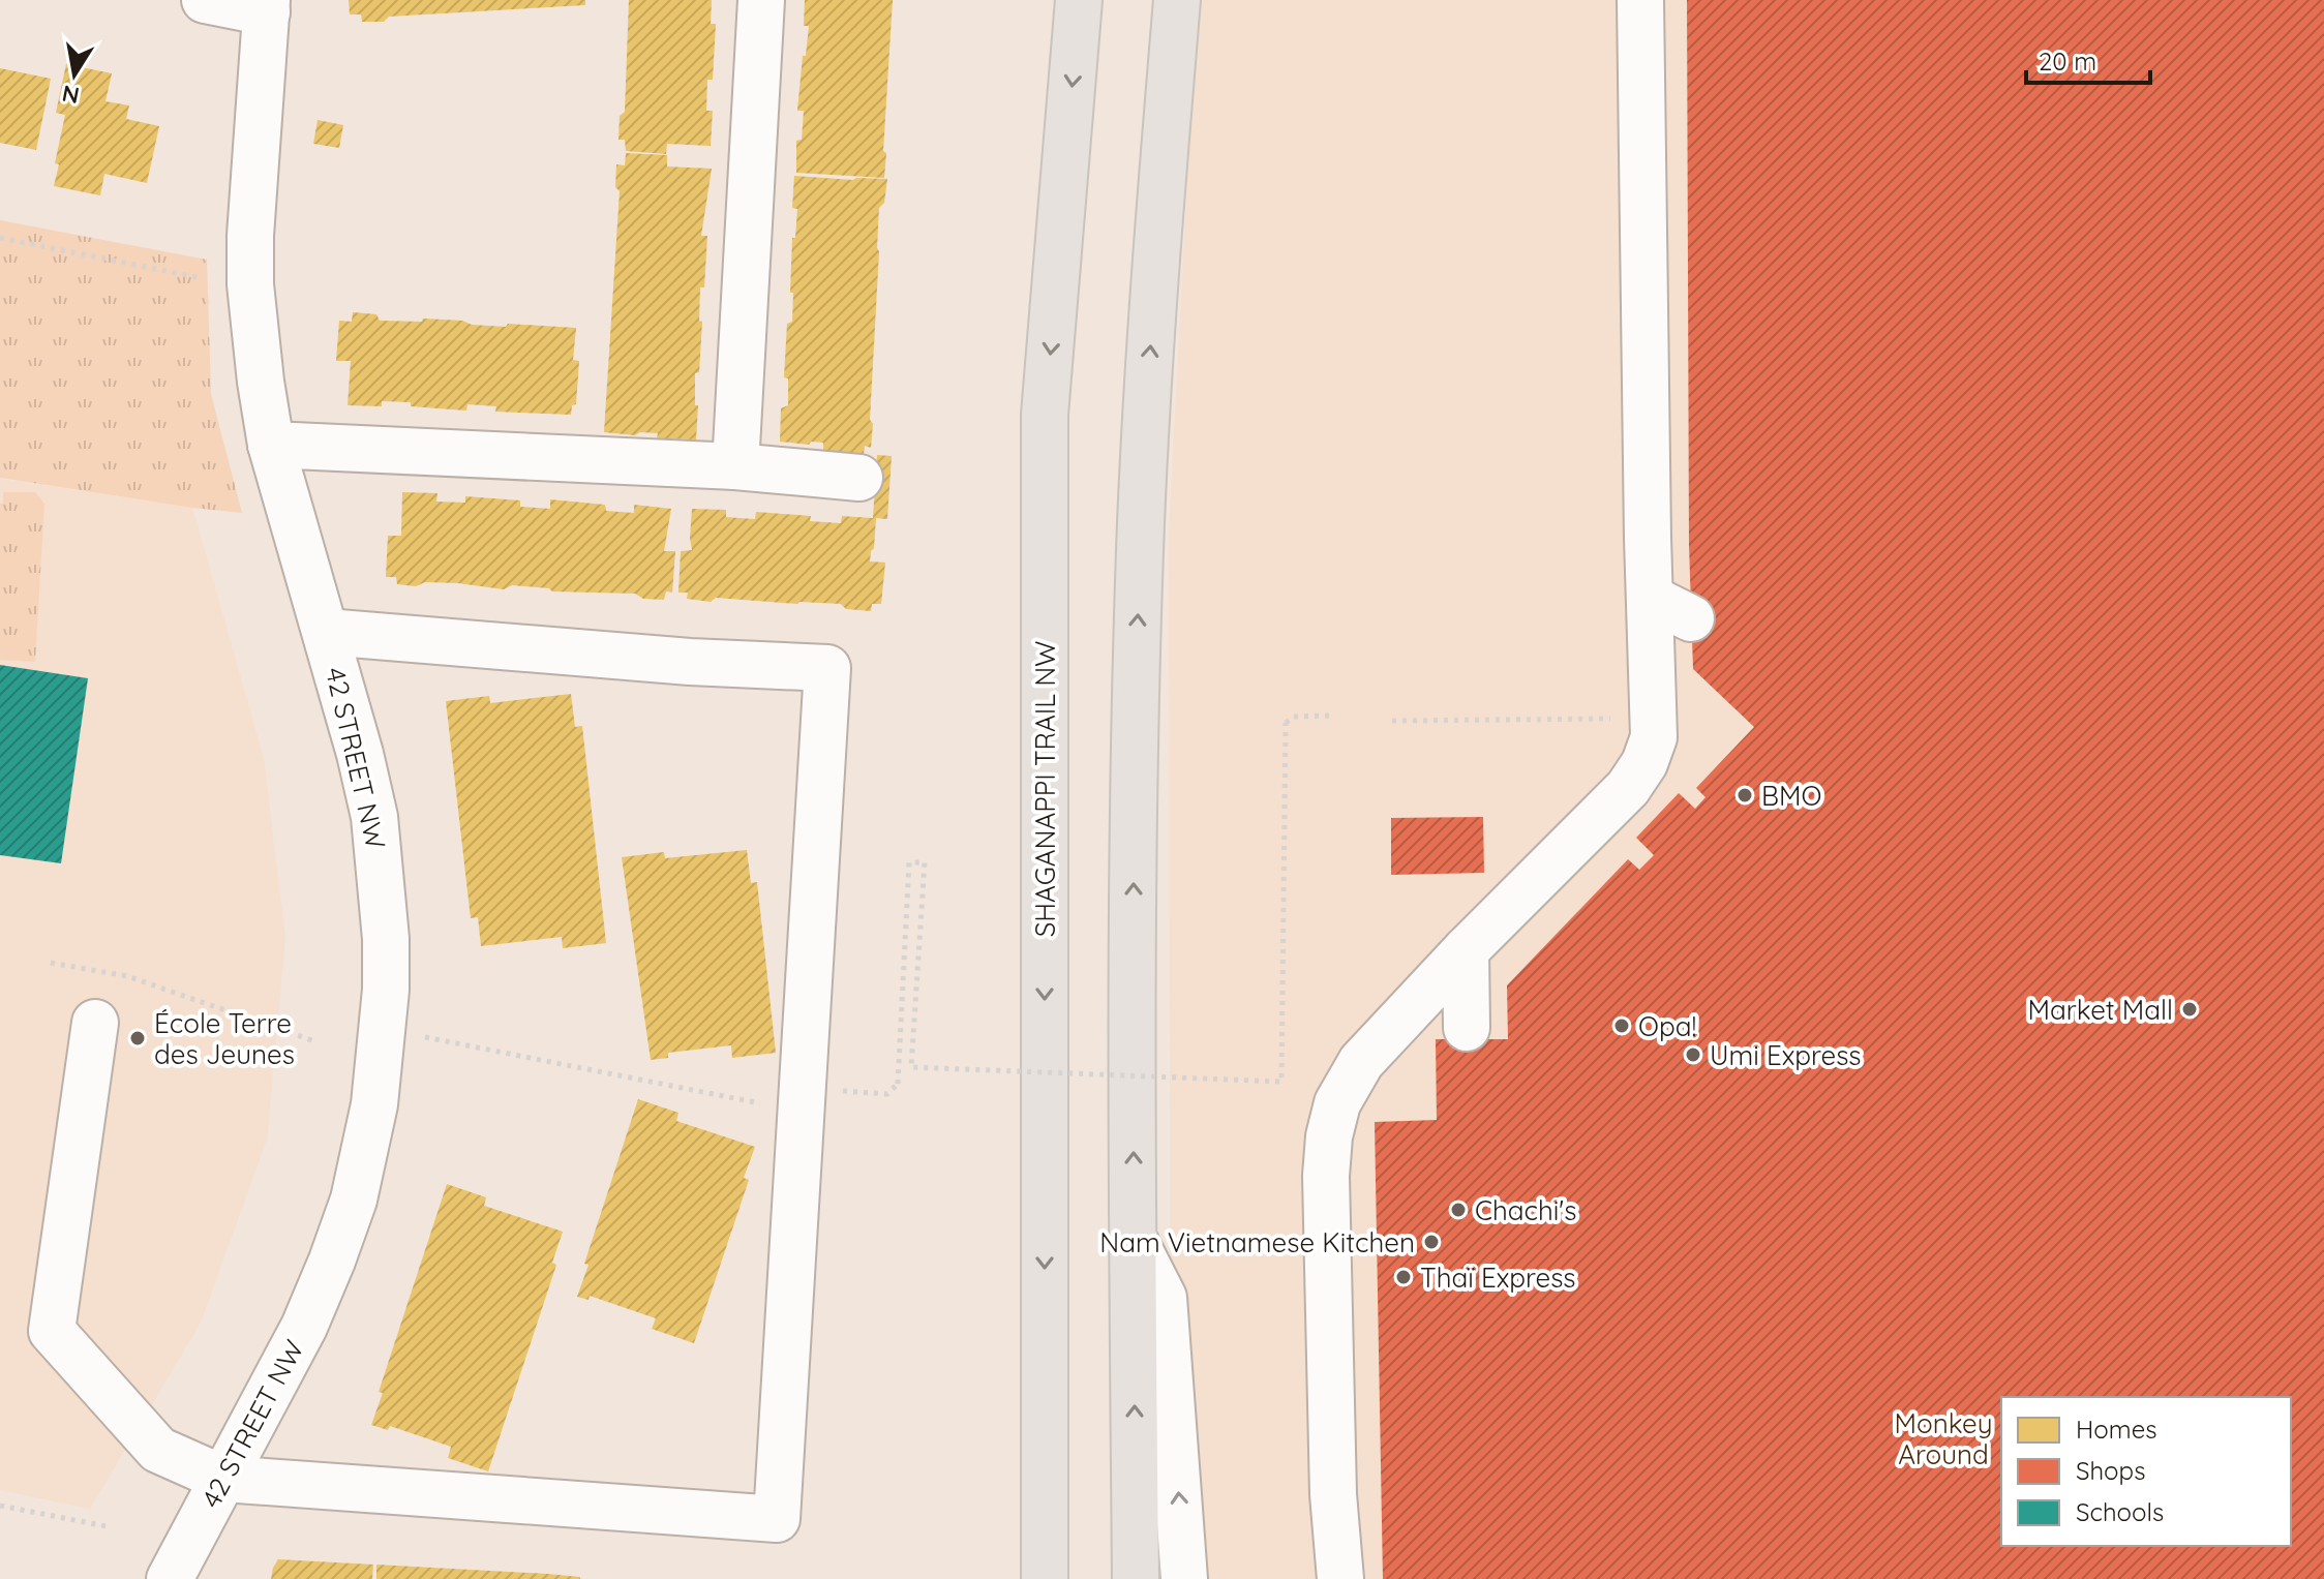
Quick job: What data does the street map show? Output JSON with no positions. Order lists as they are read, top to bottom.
{
  "streets": {
    "main road": ["SHAGANAPPI TRAIL NW"],
    "street": ["42 STREET NW"]
  },
  "parks": ["Monkey Around"],
  "places": [
    "BMO",
    "Market Mall",
    "Opa!",
    "École Terre des Jeunes",
    "Umi Express",
    "Chachi's",
    "Nam Vietnamese Kitchen",
    "Thaï Express"
  ],
  "legend": ["Homes", "Shops", "Schools"],
  "scale_bar": "20 m",
  "north": "bottom"
}
